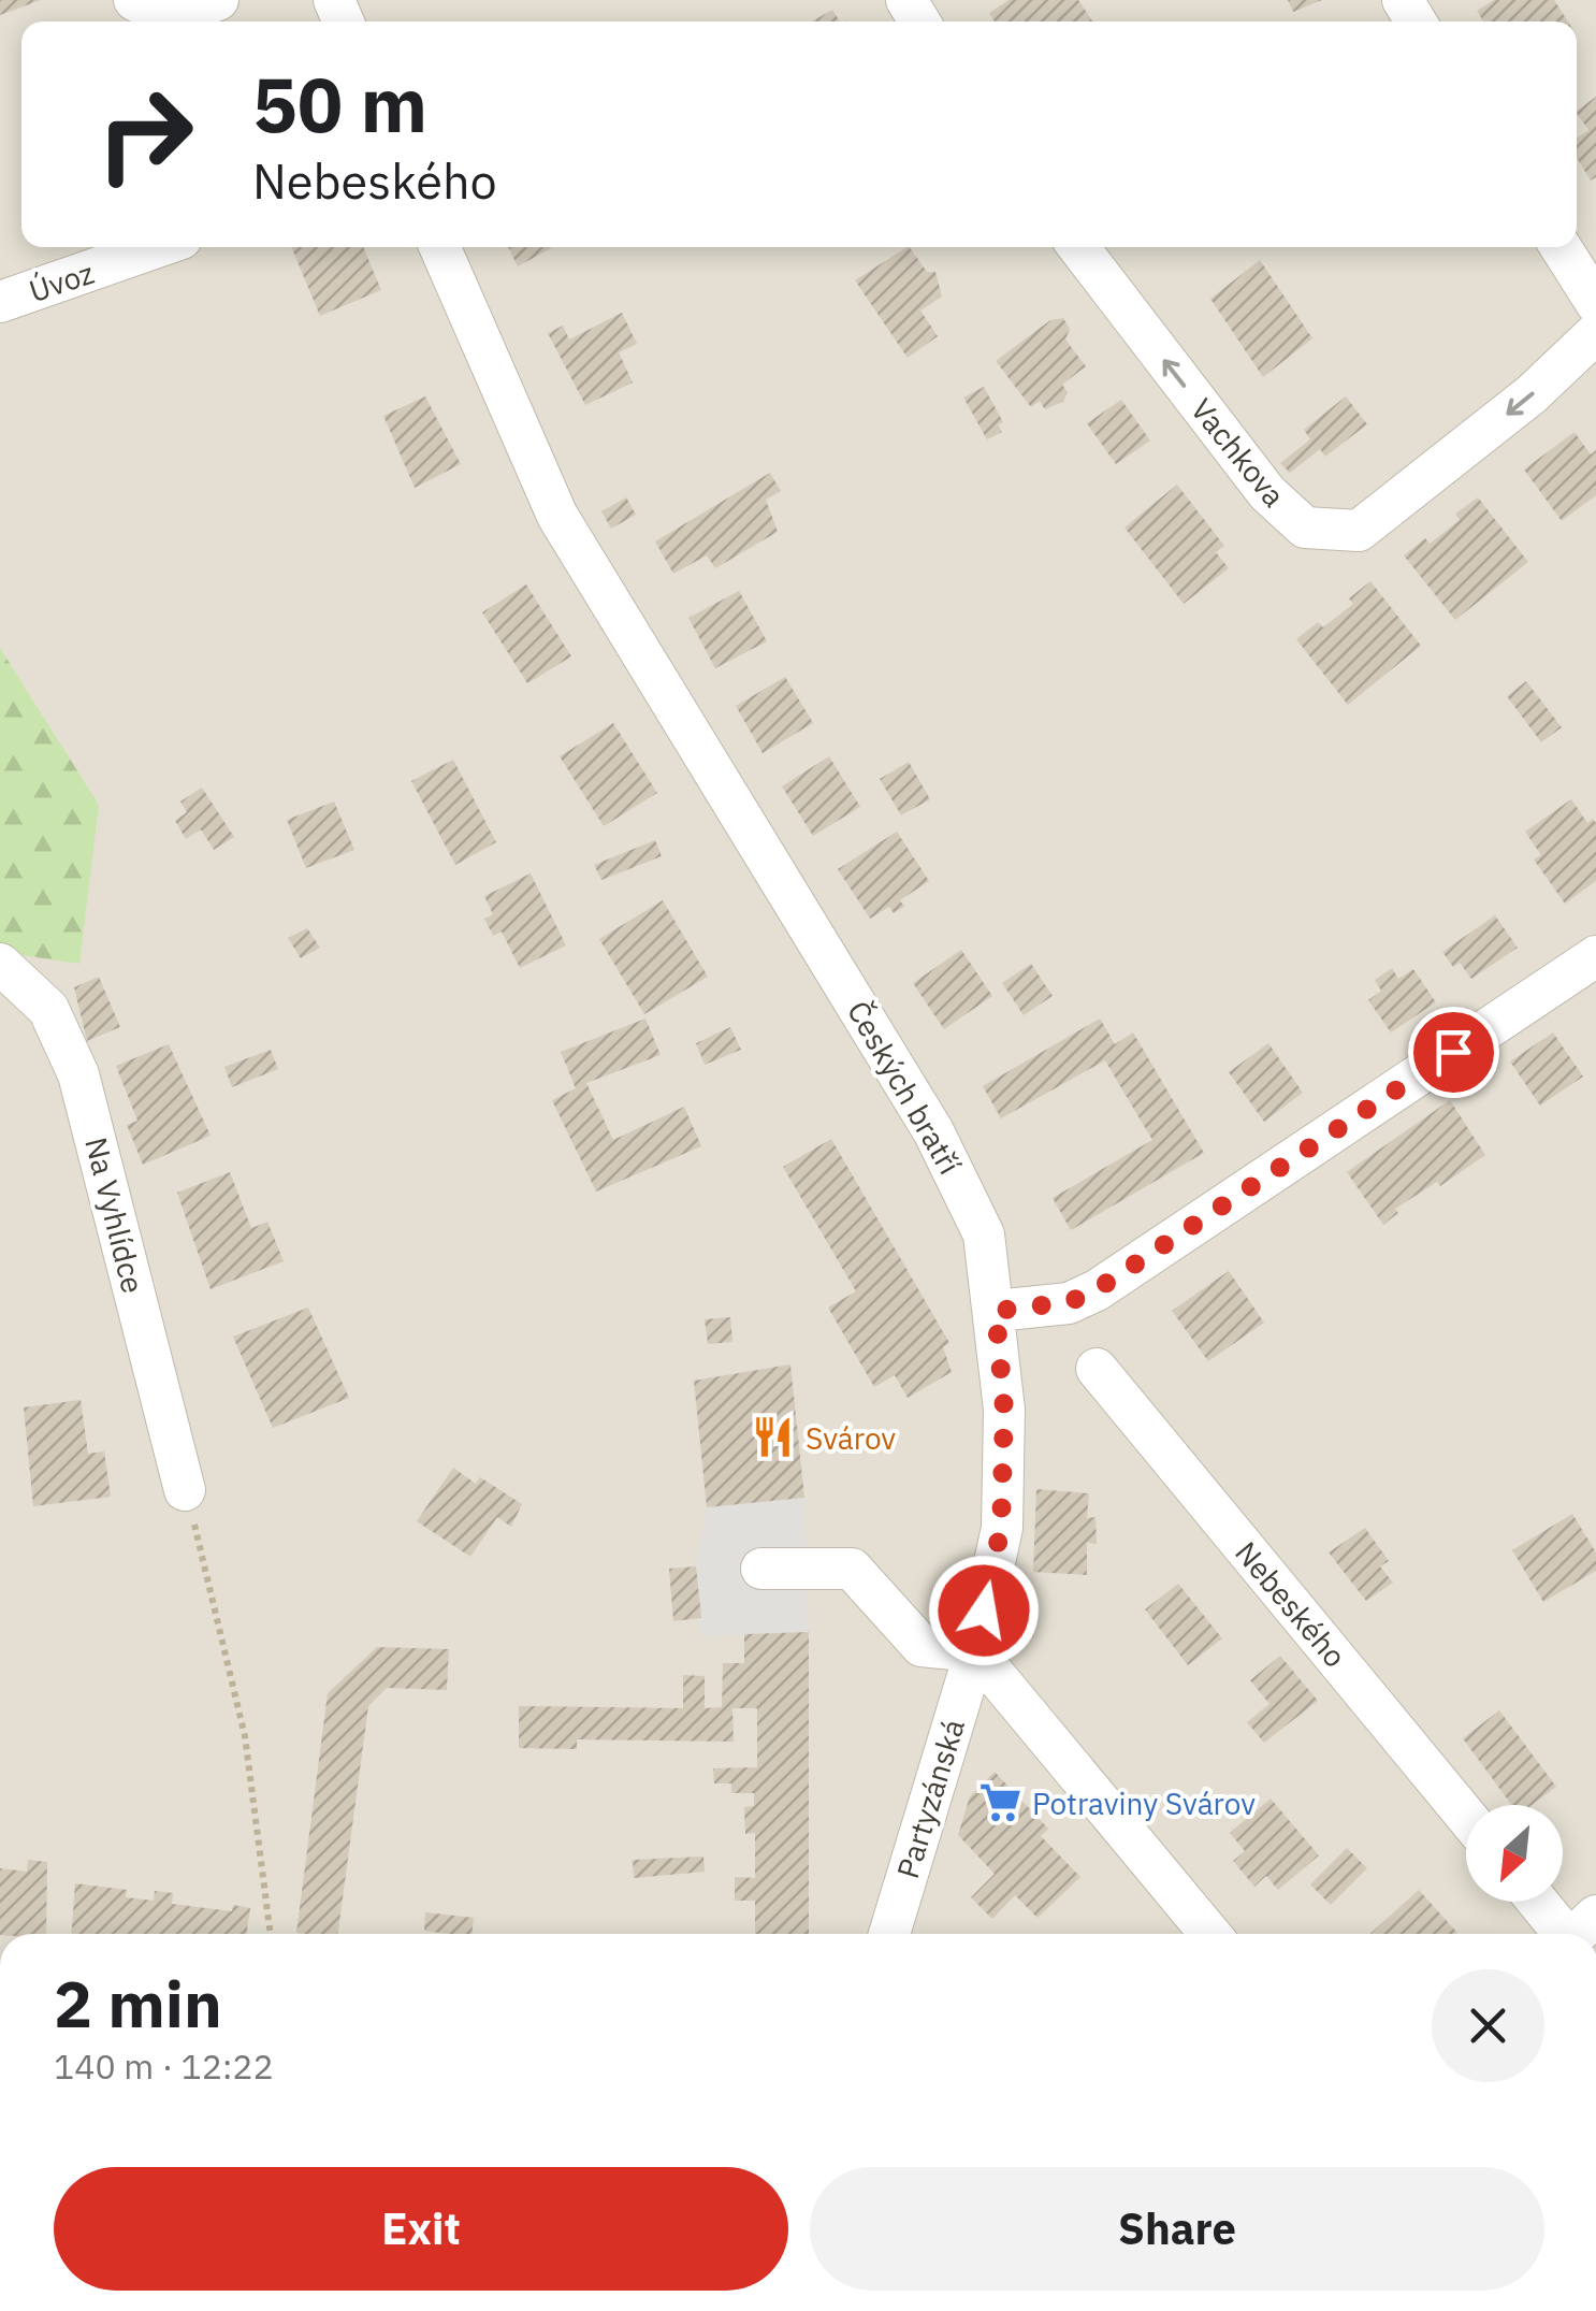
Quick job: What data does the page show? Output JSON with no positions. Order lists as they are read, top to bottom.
{
  "streets": {
    "street": [
      "Úvoz",
      "Vachkova",
      "Českých bratří",
      "Na Vyhlídce",
      "Nebeského",
      "Partyzánská"
    ]
  },
  "crossings": [
    ["Českých bratří", "Partyzánská"]
  ],
  "places": {
    "restaurant": ["Svárov"],
    "supermarket": ["Potraviny Svárov"]
  },
  "north": "bottom left",
  "page": {
    "turn": ["50 m", "Nebeského"],
    "heading": ["2 min", "140 m · 12:22"],
    "buttons": ["Exit", "Share"]
  }
}
